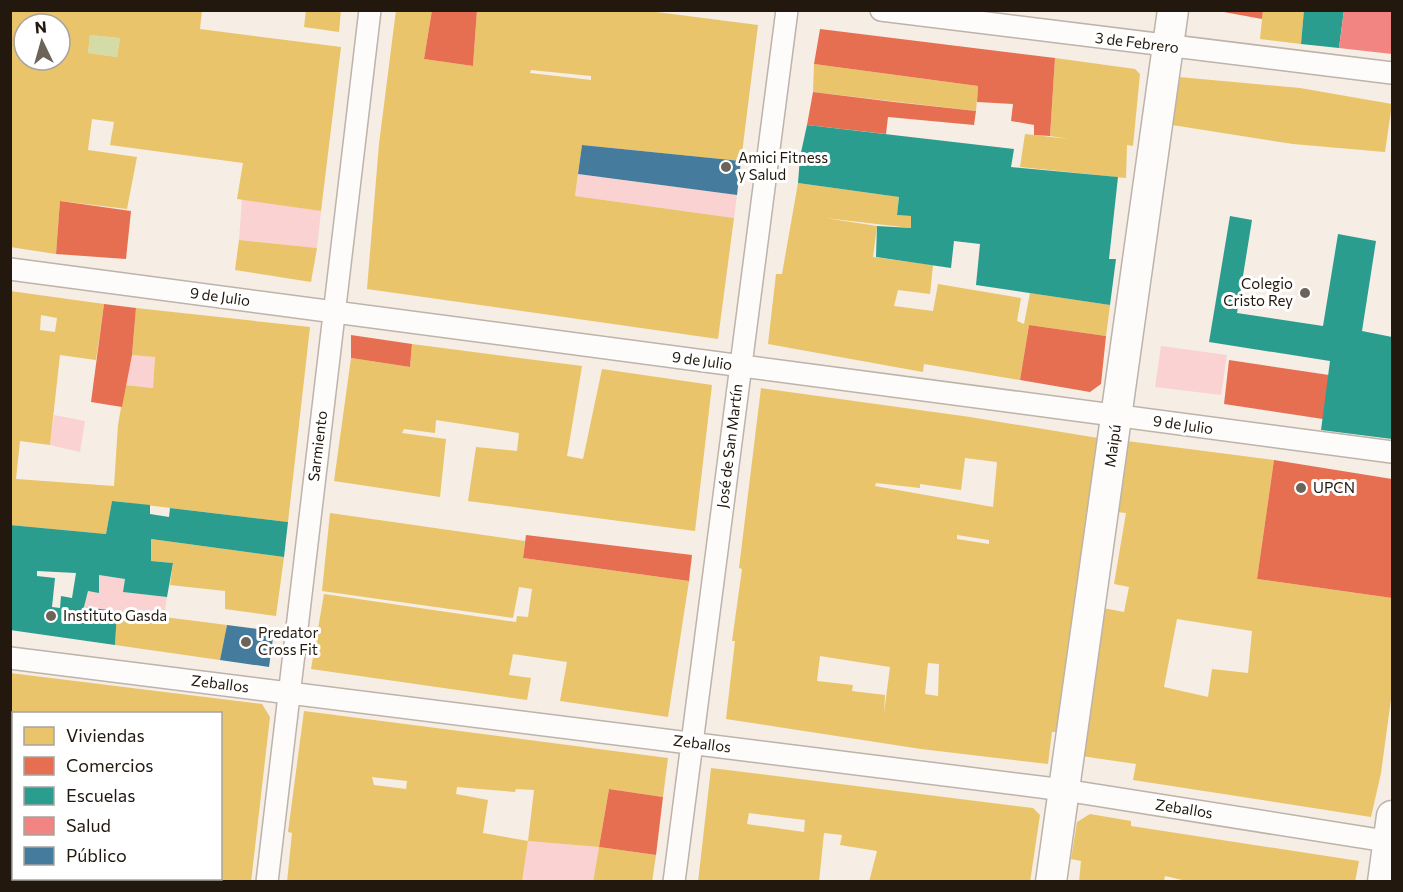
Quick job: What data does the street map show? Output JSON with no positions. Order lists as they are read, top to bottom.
{
  "streets": {
    "main road": ["Maipú"],
    "street": [
      "3 de Febrero",
      "9 de Julio",
      "Sarmiento",
      "José de San Martín",
      "Zeballos"
    ]
  },
  "crossings": [
    ["3 de Febrero", "Maipú"],
    ["9 de Julio", "Sarmiento"],
    ["9 de Julio", "José de San Martín"],
    ["9 de Julio", "Maipú"],
    ["Sarmiento", "Zeballos"],
    ["José de San Martín", "Zeballos"],
    ["Maipú", "Zeballos"]
  ],
  "places": [
    "Amici Fitness y Salud",
    "Colegio Cristo Rey",
    "UPCN",
    "Instituto Gasda",
    "Predator Cross Fit"
  ],
  "legend": [
    "Viviendas",
    "Comercios",
    "Escuelas",
    "Salud",
    "Público"
  ],
  "north": "top"
}
